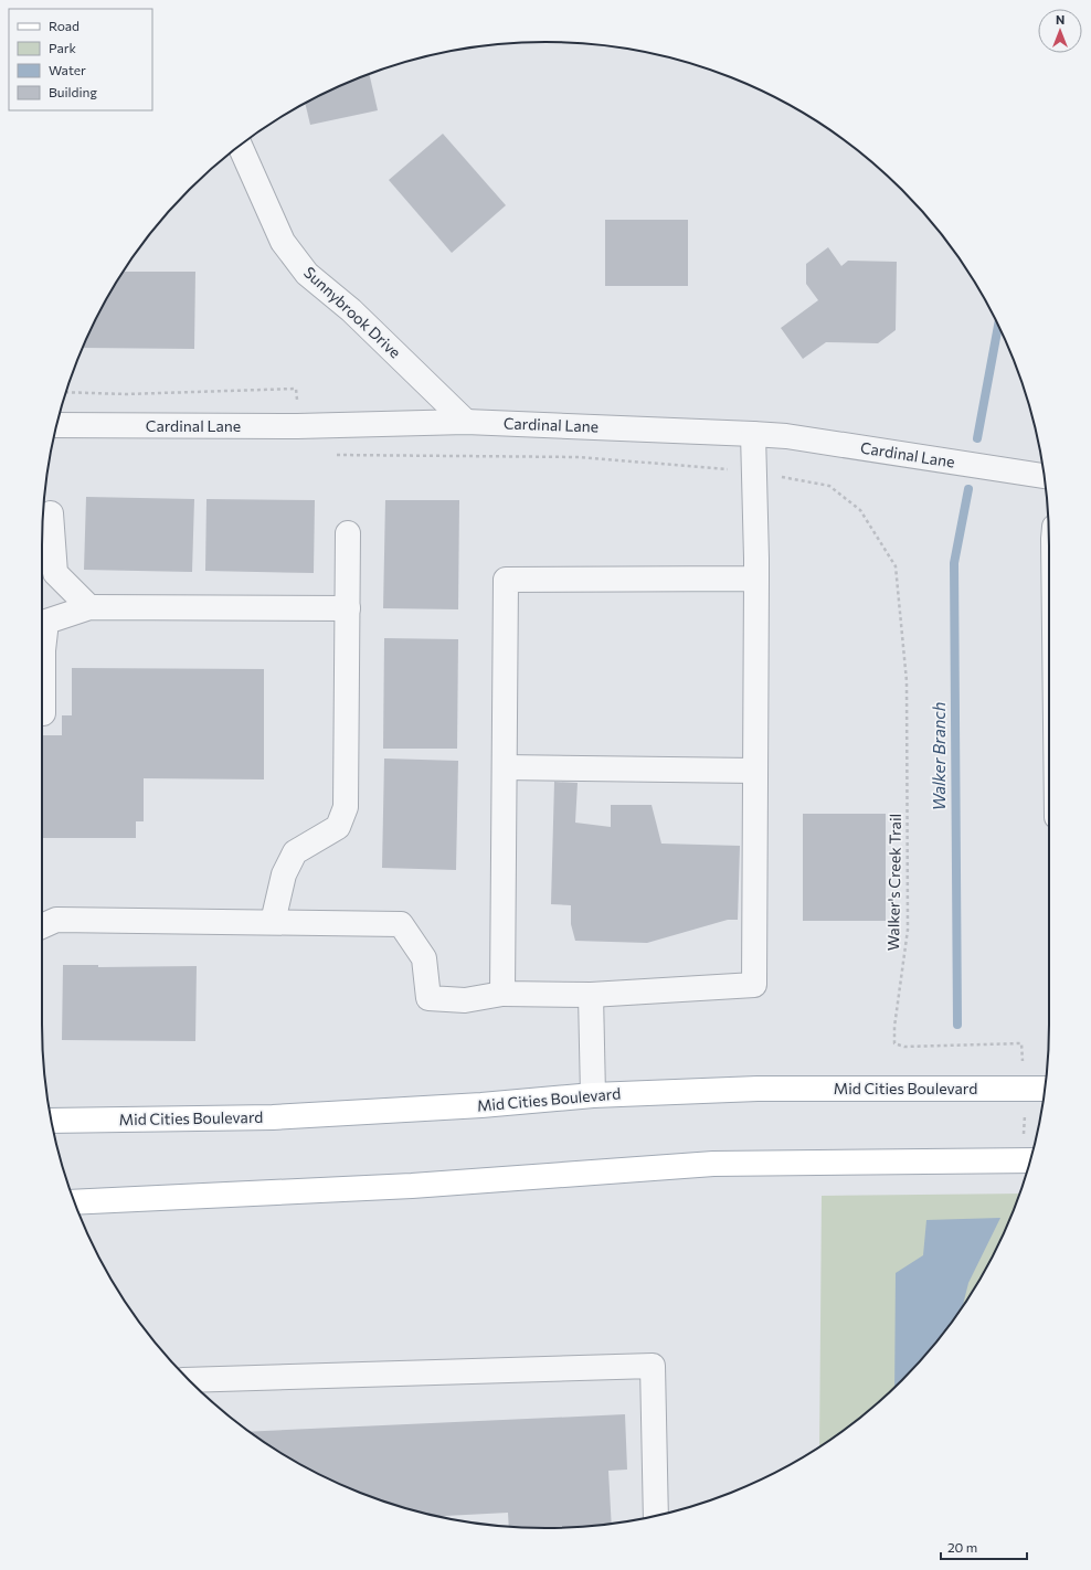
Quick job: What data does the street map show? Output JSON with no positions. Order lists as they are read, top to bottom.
{
  "streets": {
    "main road": ["Mid Cities Boulevard"],
    "street": ["Sunnybrook Drive", "Cardinal Lane"],
    "path": ["Walker's Creek Trail"]
  },
  "crossings": [
    ["Sunnybrook Drive", "Cardinal Lane"],
    ["Walker's Creek Trail", "Mid Cities Boulevard"]
  ],
  "water": ["Walker Branch"],
  "legend": [
    "Road",
    "Park",
    "Water",
    "Building"
  ],
  "scale_bar": "20 m",
  "north": "top"
}
